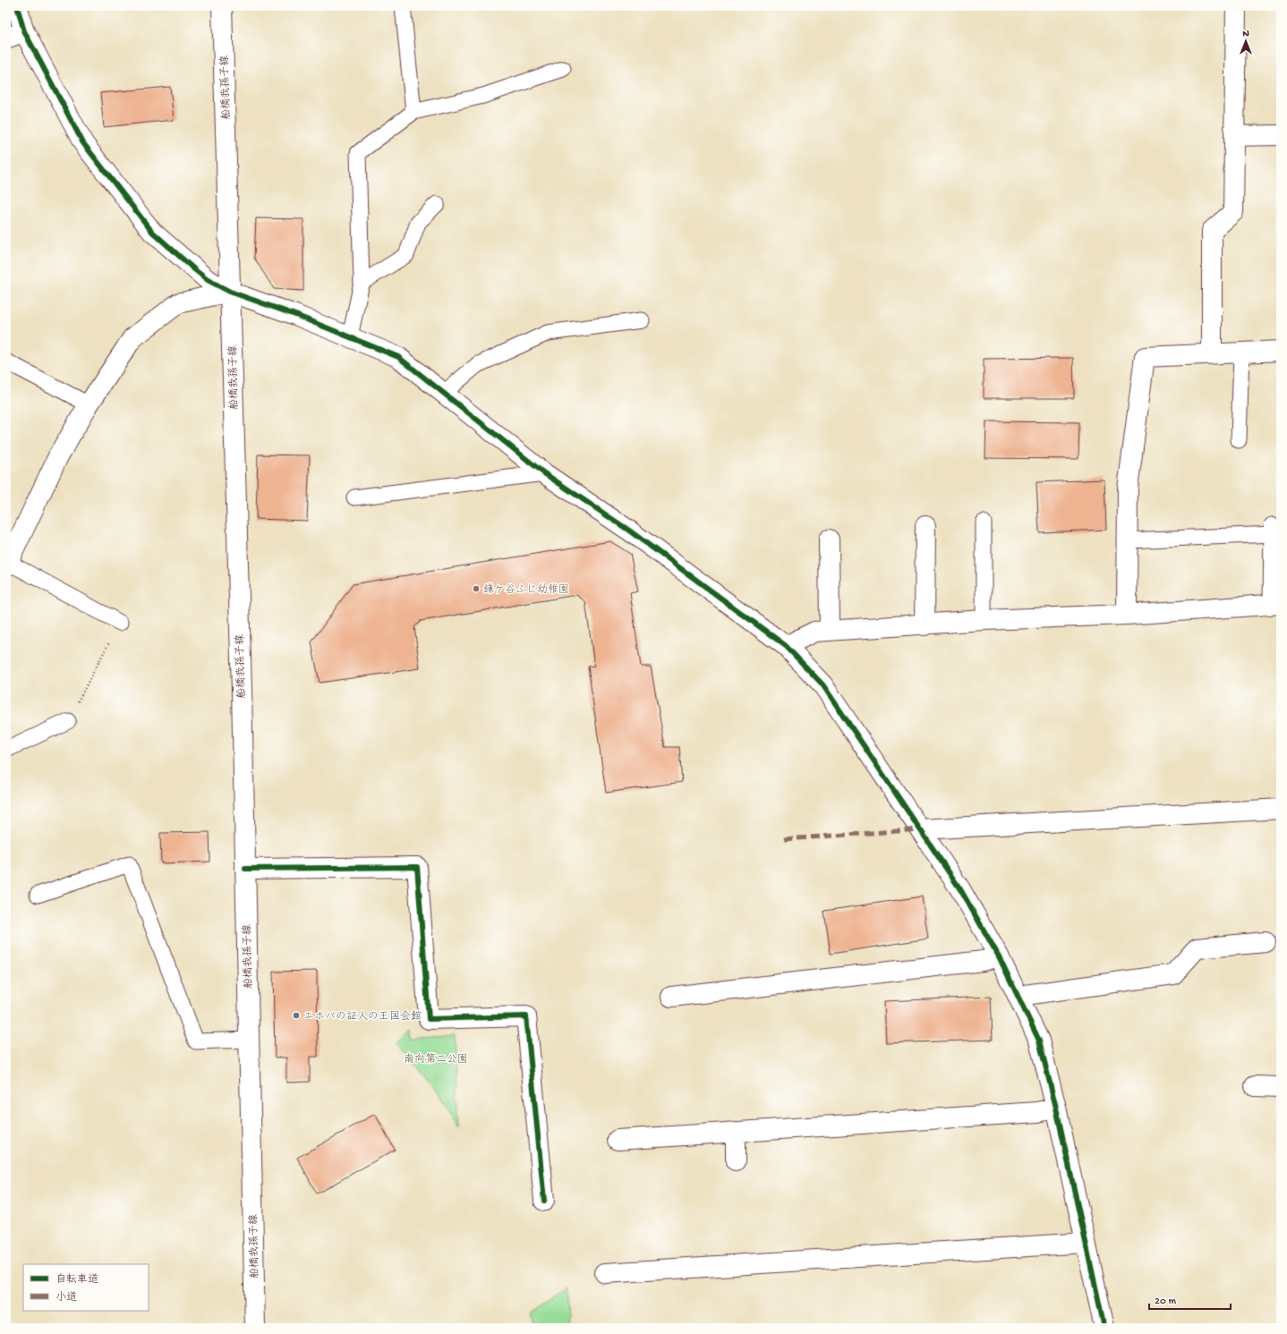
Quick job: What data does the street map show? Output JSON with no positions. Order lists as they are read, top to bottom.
{
  "streets": {
    "street": ["船橋我孫子線"]
  },
  "parks": ["南向第二公園"],
  "places": ["鎌ケ谷ふじ幼稚園", "エホバの証人の王国会館"],
  "legend": ["自転車道", "小道"],
  "scale_bar": "20 m",
  "north": "top"
}
